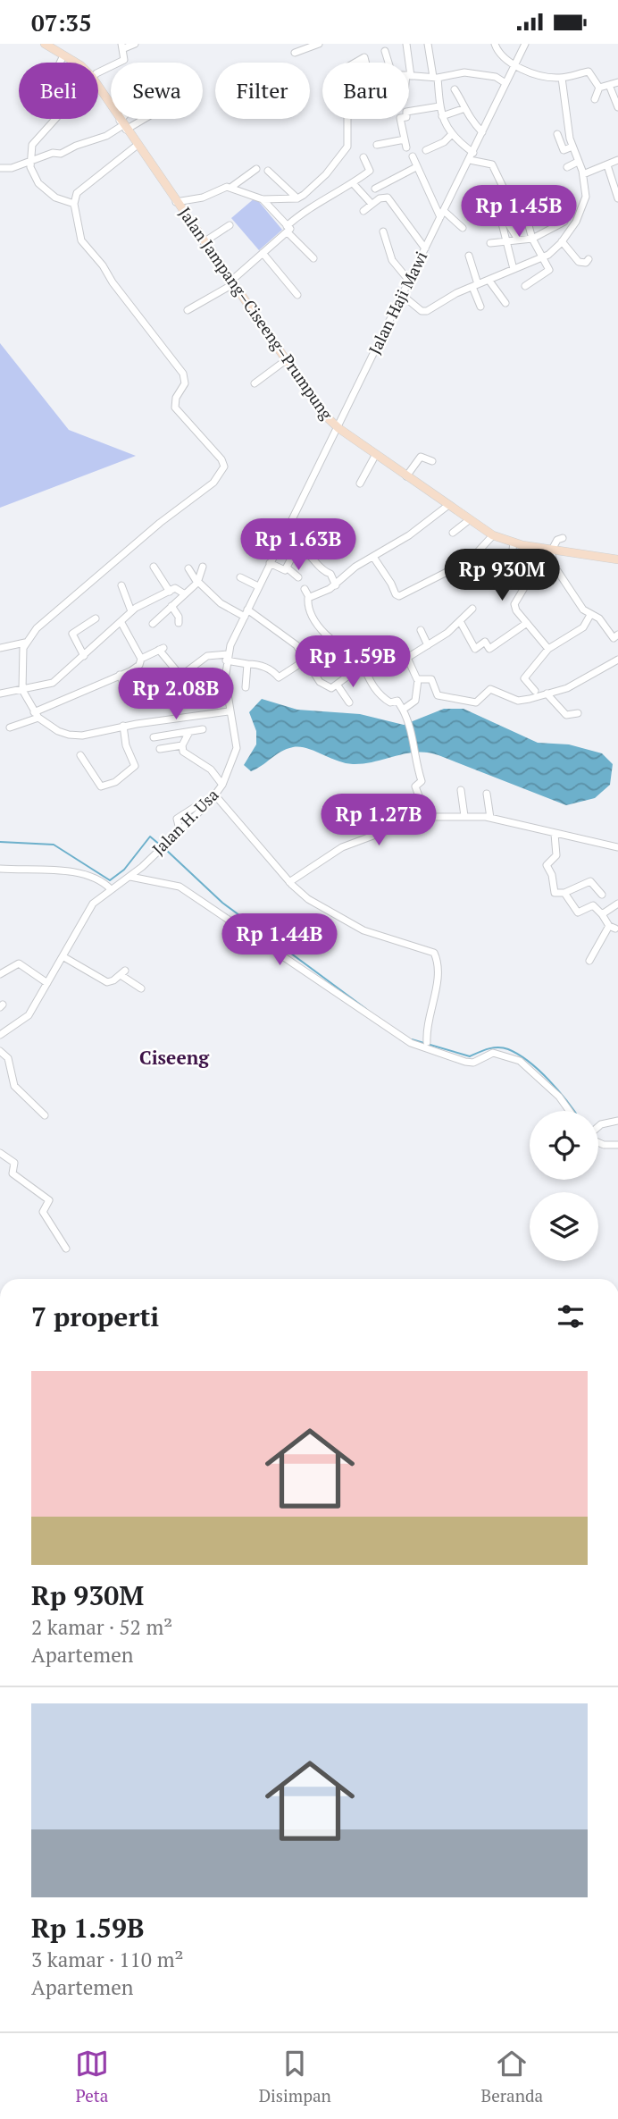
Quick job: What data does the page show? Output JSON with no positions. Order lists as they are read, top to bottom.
{
  "streets": {
    "main road": ["Jalan Jampang–Ciseeng–Prumpung"],
    "street": ["Jalan Haji Mawi", "Jalan H. Usa"]
  },
  "crossings": [
    ["Jalan Haji Mawi", "Jalan Jampang–Ciseeng–Prumpung"],
    ["Jalan Haji Mawi", "Jalan H. Usa"],
    ["Jalan Jampang–Ciseeng–Prumpung", "Jalan H. Usa"]
  ],
  "districts": ["Ciseeng"],
  "page": {
    "status": "07:35",
    "chip": [
      "Beli",
      "Sewa",
      "Filter",
      "Baru"
    ],
    "price": [
      "Rp 1.45B",
      "Rp 1.63B",
      "Rp 930M",
      "Rp 1.59B",
      "Rp 2.08B",
      "Rp 1.27B",
      "Rp 1.44B"
    ],
    "heading": "7 properti",
    "list": [
      {
        "name": "Rp 930M",
        "note": "2 kamar · 52 m² · Apartemen"
      },
      {
        "name": "Rp 1.59B",
        "note": "3 kamar · 110 m² · Apartemen"
      }
    ],
    "tabs": ["Peta", "Disimpan", "Beranda"]
  }
}
